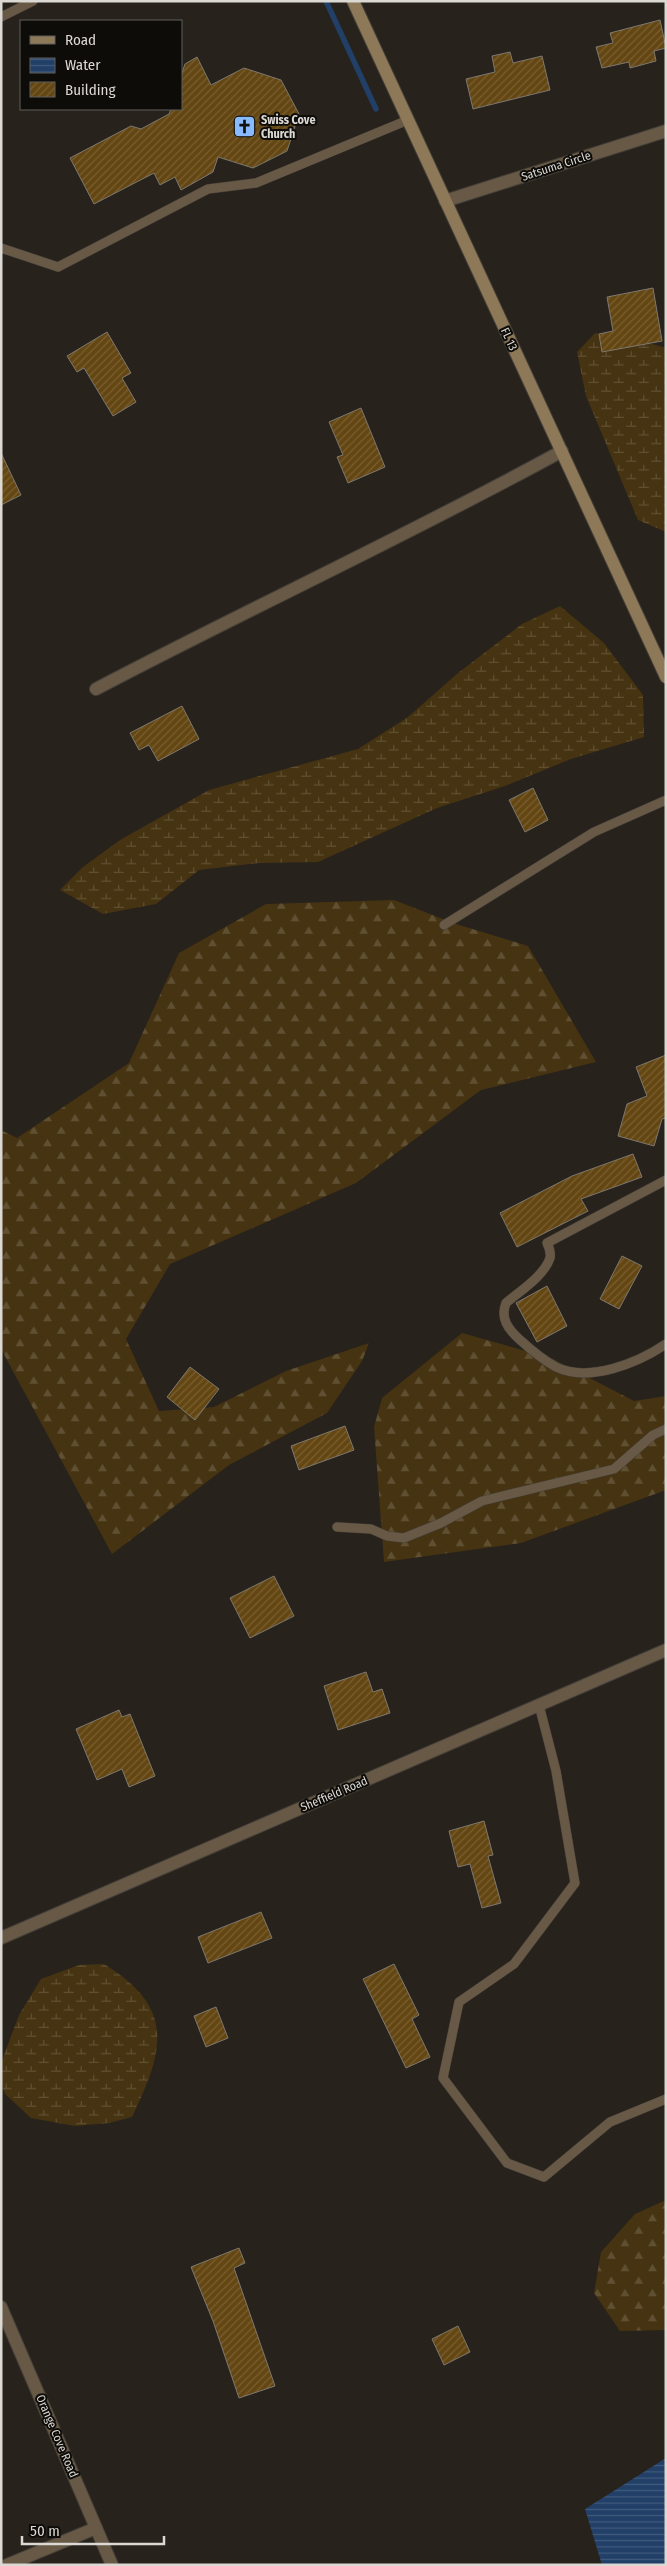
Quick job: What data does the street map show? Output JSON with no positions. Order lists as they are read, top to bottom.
{
  "streets": {
    "main road": ["FL 13"],
    "street": ["Satsuma Circle", "Sheffield Road", "Orange Cove Road"]
  },
  "crossings": [
    ["Satsuma Circle", "FL 13"]
  ],
  "places": {
    "church": ["Swiss Cove Church"]
  },
  "legend": ["Road", "Water", "Building"],
  "scale_bar": "50 m"
}
